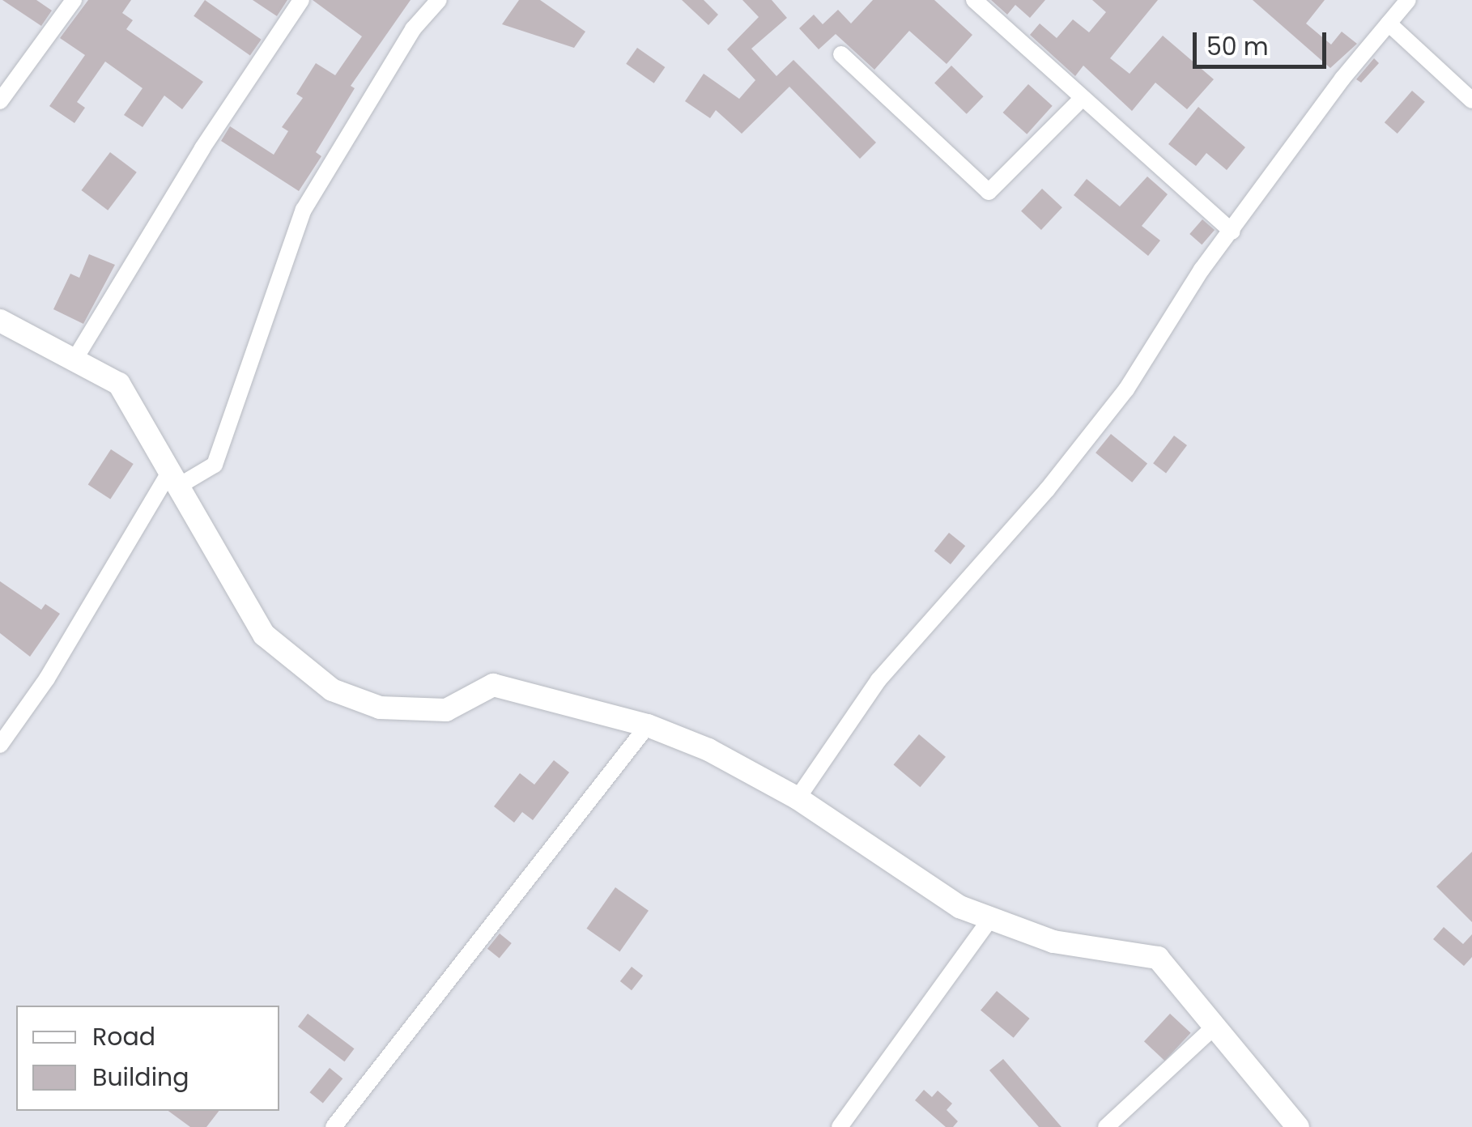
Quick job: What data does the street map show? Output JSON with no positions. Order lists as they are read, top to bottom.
{
  "legend": ["Road", "Building"],
  "scale_bar": "50 m"
}
